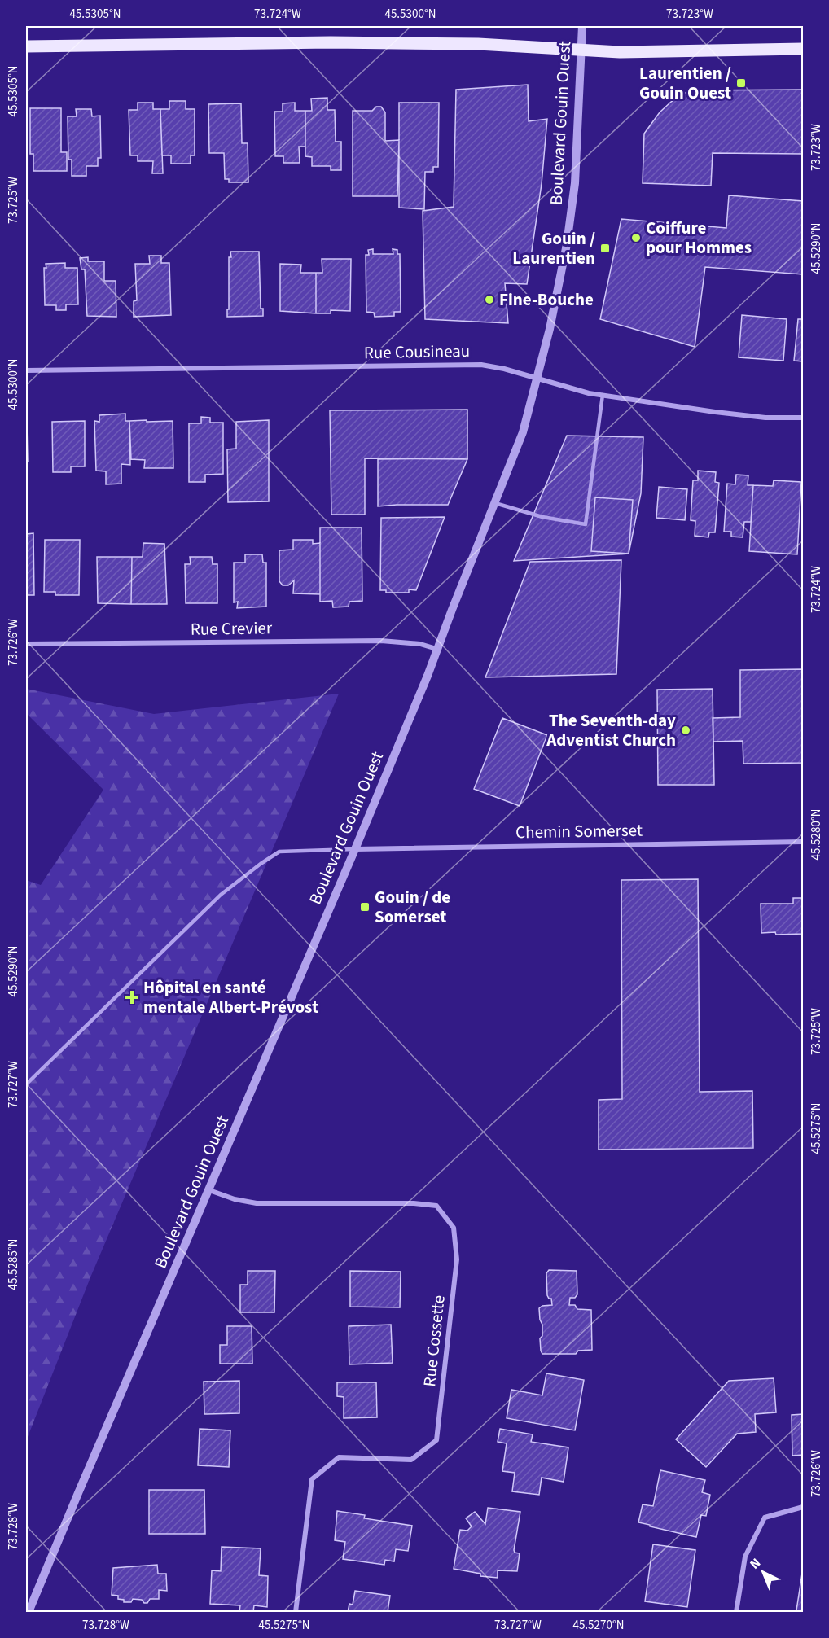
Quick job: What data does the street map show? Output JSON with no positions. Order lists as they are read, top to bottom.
{
  "streets": {
    "street": [
      "Boulevard Gouin Ouest",
      "Rue Cousineau",
      "Rue Crevier",
      "Chemin Somerset",
      "Rue Cossette"
    ]
  },
  "crossings": [
    ["Boulevard Gouin Ouest", "Rue Cousineau"],
    ["Boulevard Gouin Ouest", "Rue Crevier"],
    ["Boulevard Gouin Ouest", "Chemin Somerset"],
    ["Boulevard Gouin Ouest", "Rue Cossette"]
  ],
  "places": {
    "transit": ["Laurentien / Gouin Ouest", "Gouin / Laurentien", "Gouin / de Somerset"],
    "other": ["Coiffure pour Hommes", "Fine-Bouche", "The Seventh-day Adventist Church"],
    "health": ["Hôpital en santé mentale Albert-Prévost"]
  },
  "north": "top left",
  "coordinates": [
    "45.5305°N",
    "73.724°W",
    "45.5300°N",
    "73.723°W",
    "73.725°W",
    "45.5290°N",
    "73.726°W",
    "45.5280°N",
    "73.727°W",
    "45.5275°N",
    "45.5285°N",
    "73.728°W",
    "45.5270°N"
  ]
}
